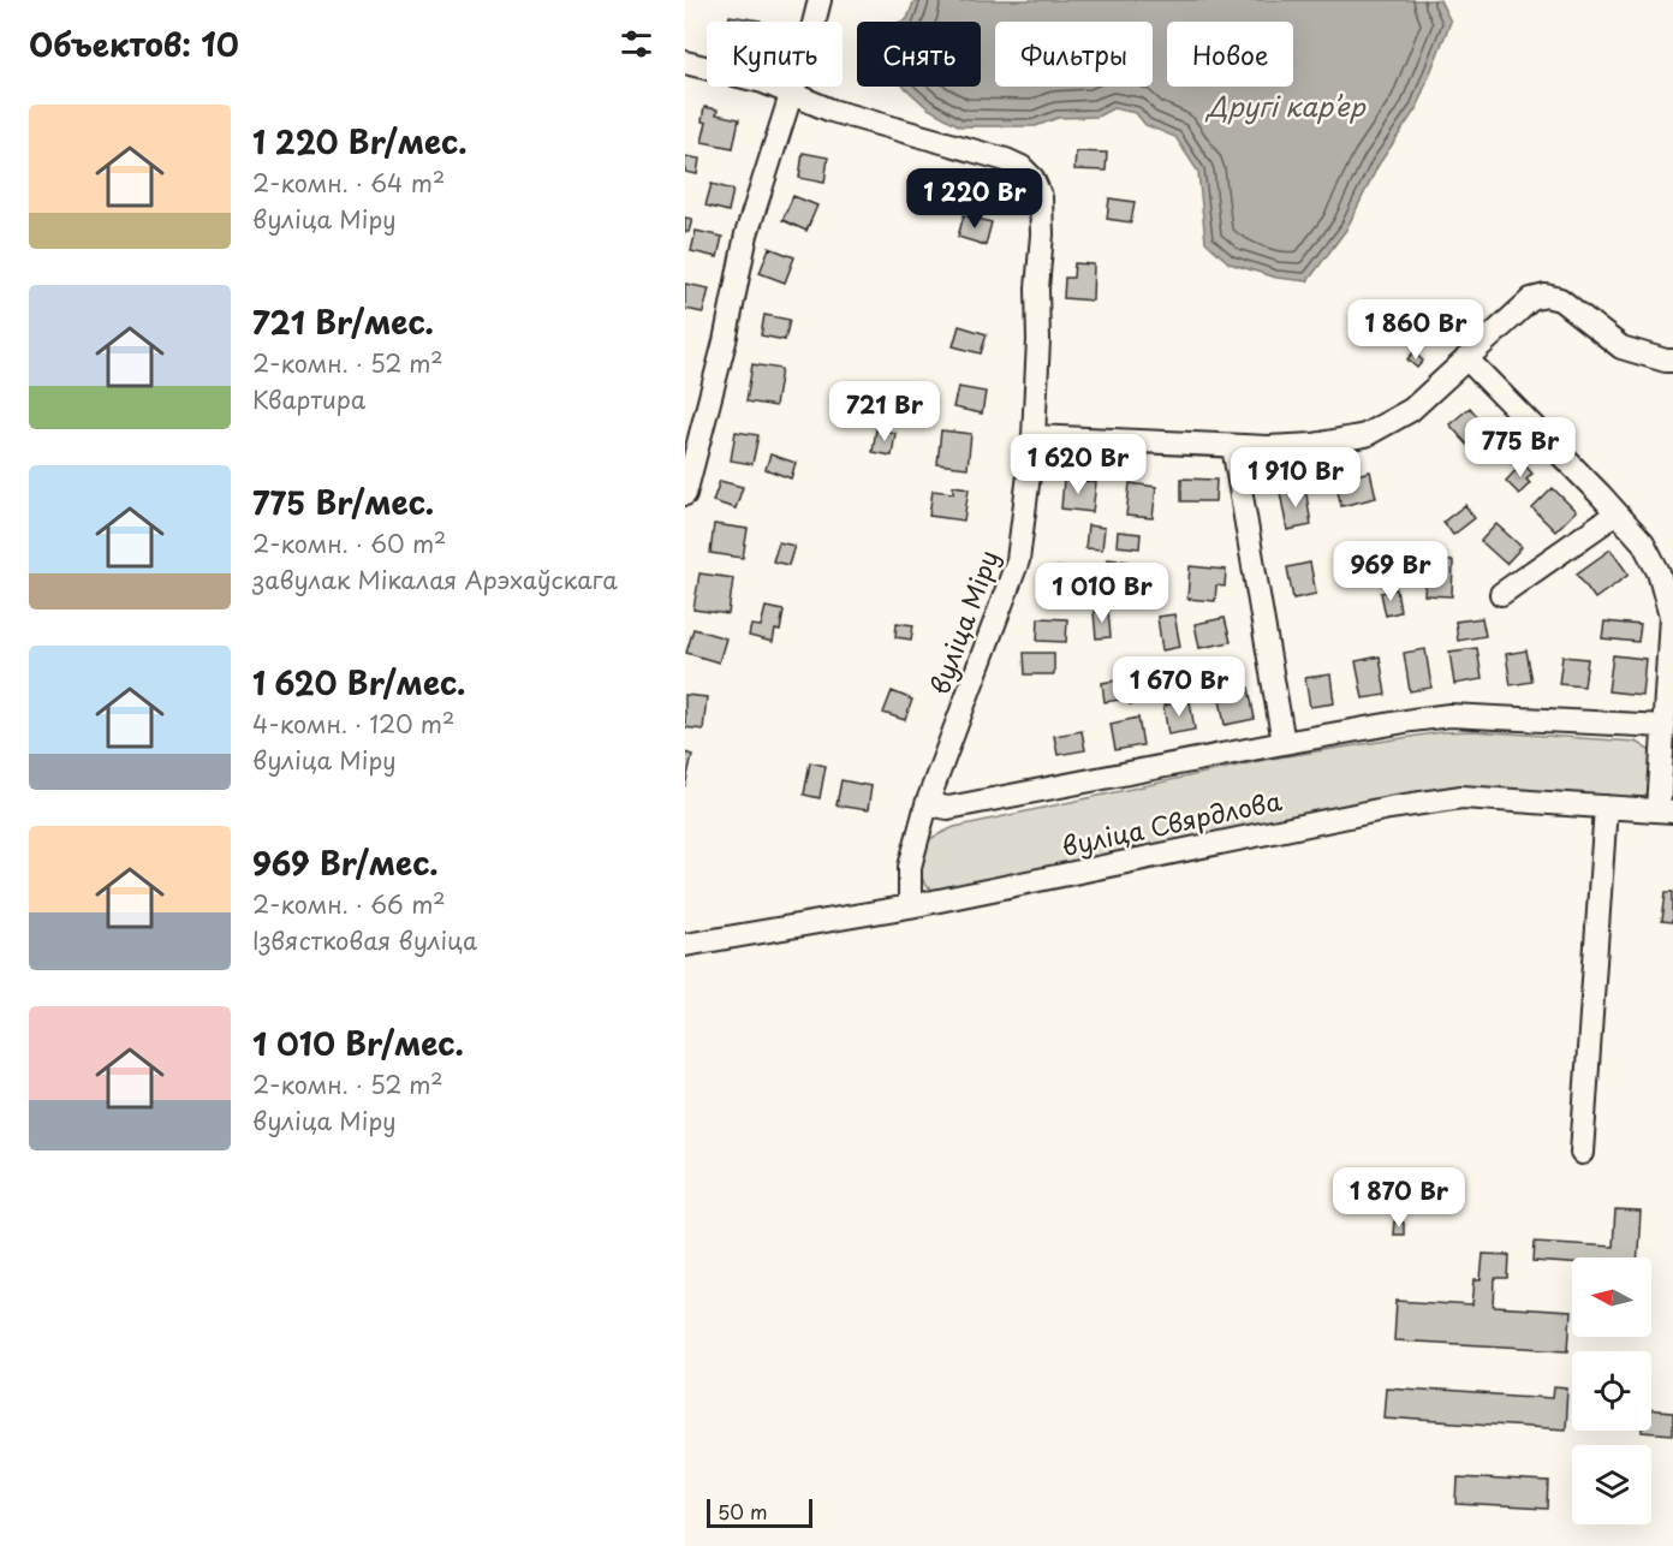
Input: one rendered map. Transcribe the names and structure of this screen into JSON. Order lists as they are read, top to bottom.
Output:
{
  "streets": {
    "street": ["вуліца Міру", "вуліца Свярдлова"]
  },
  "crossings": [
    ["вуліца Міру", "вуліца Свярдлова"]
  ],
  "water": ["Другі карʼер"],
  "scale_bar": "50 m",
  "north": "left",
  "page": {
    "heading": "Объектов: 10",
    "chip": [
      "Купить",
      "Снять",
      "Фильтры",
      "Новое"
    ],
    "list": [
      {
        "name": "1 220 Br/мес.",
        "note": "2-комн. · 64 m² · вуліца Міру"
      },
      {
        "name": "721 Br/мес.",
        "note": "2-комн. · 52 m² · Квартира"
      },
      {
        "name": "775 Br/мес.",
        "note": "2-комн. · 60 m² · завулак Мікалая Арэхаўскага"
      },
      {
        "name": "1 620 Br/мес.",
        "note": "4-комн. · 120 m² · вуліца Міру"
      },
      {
        "name": "969 Br/мес.",
        "note": "2-комн. · 66 m² · Ізвястковая вуліца"
      },
      {
        "name": "1 010 Br/мес.",
        "note": "2-комн. · 52 m² · вуліца Міру"
      }
    ],
    "price": [
      "1 220 Br",
      "1 860 Br",
      "721 Br",
      "775 Br",
      "1 620 Br",
      "1 910 Br",
      "969 Br",
      "1 010 Br",
      "1 670 Br",
      "1 870 Br"
    ],
    "scale": "50 m"
  }
}
